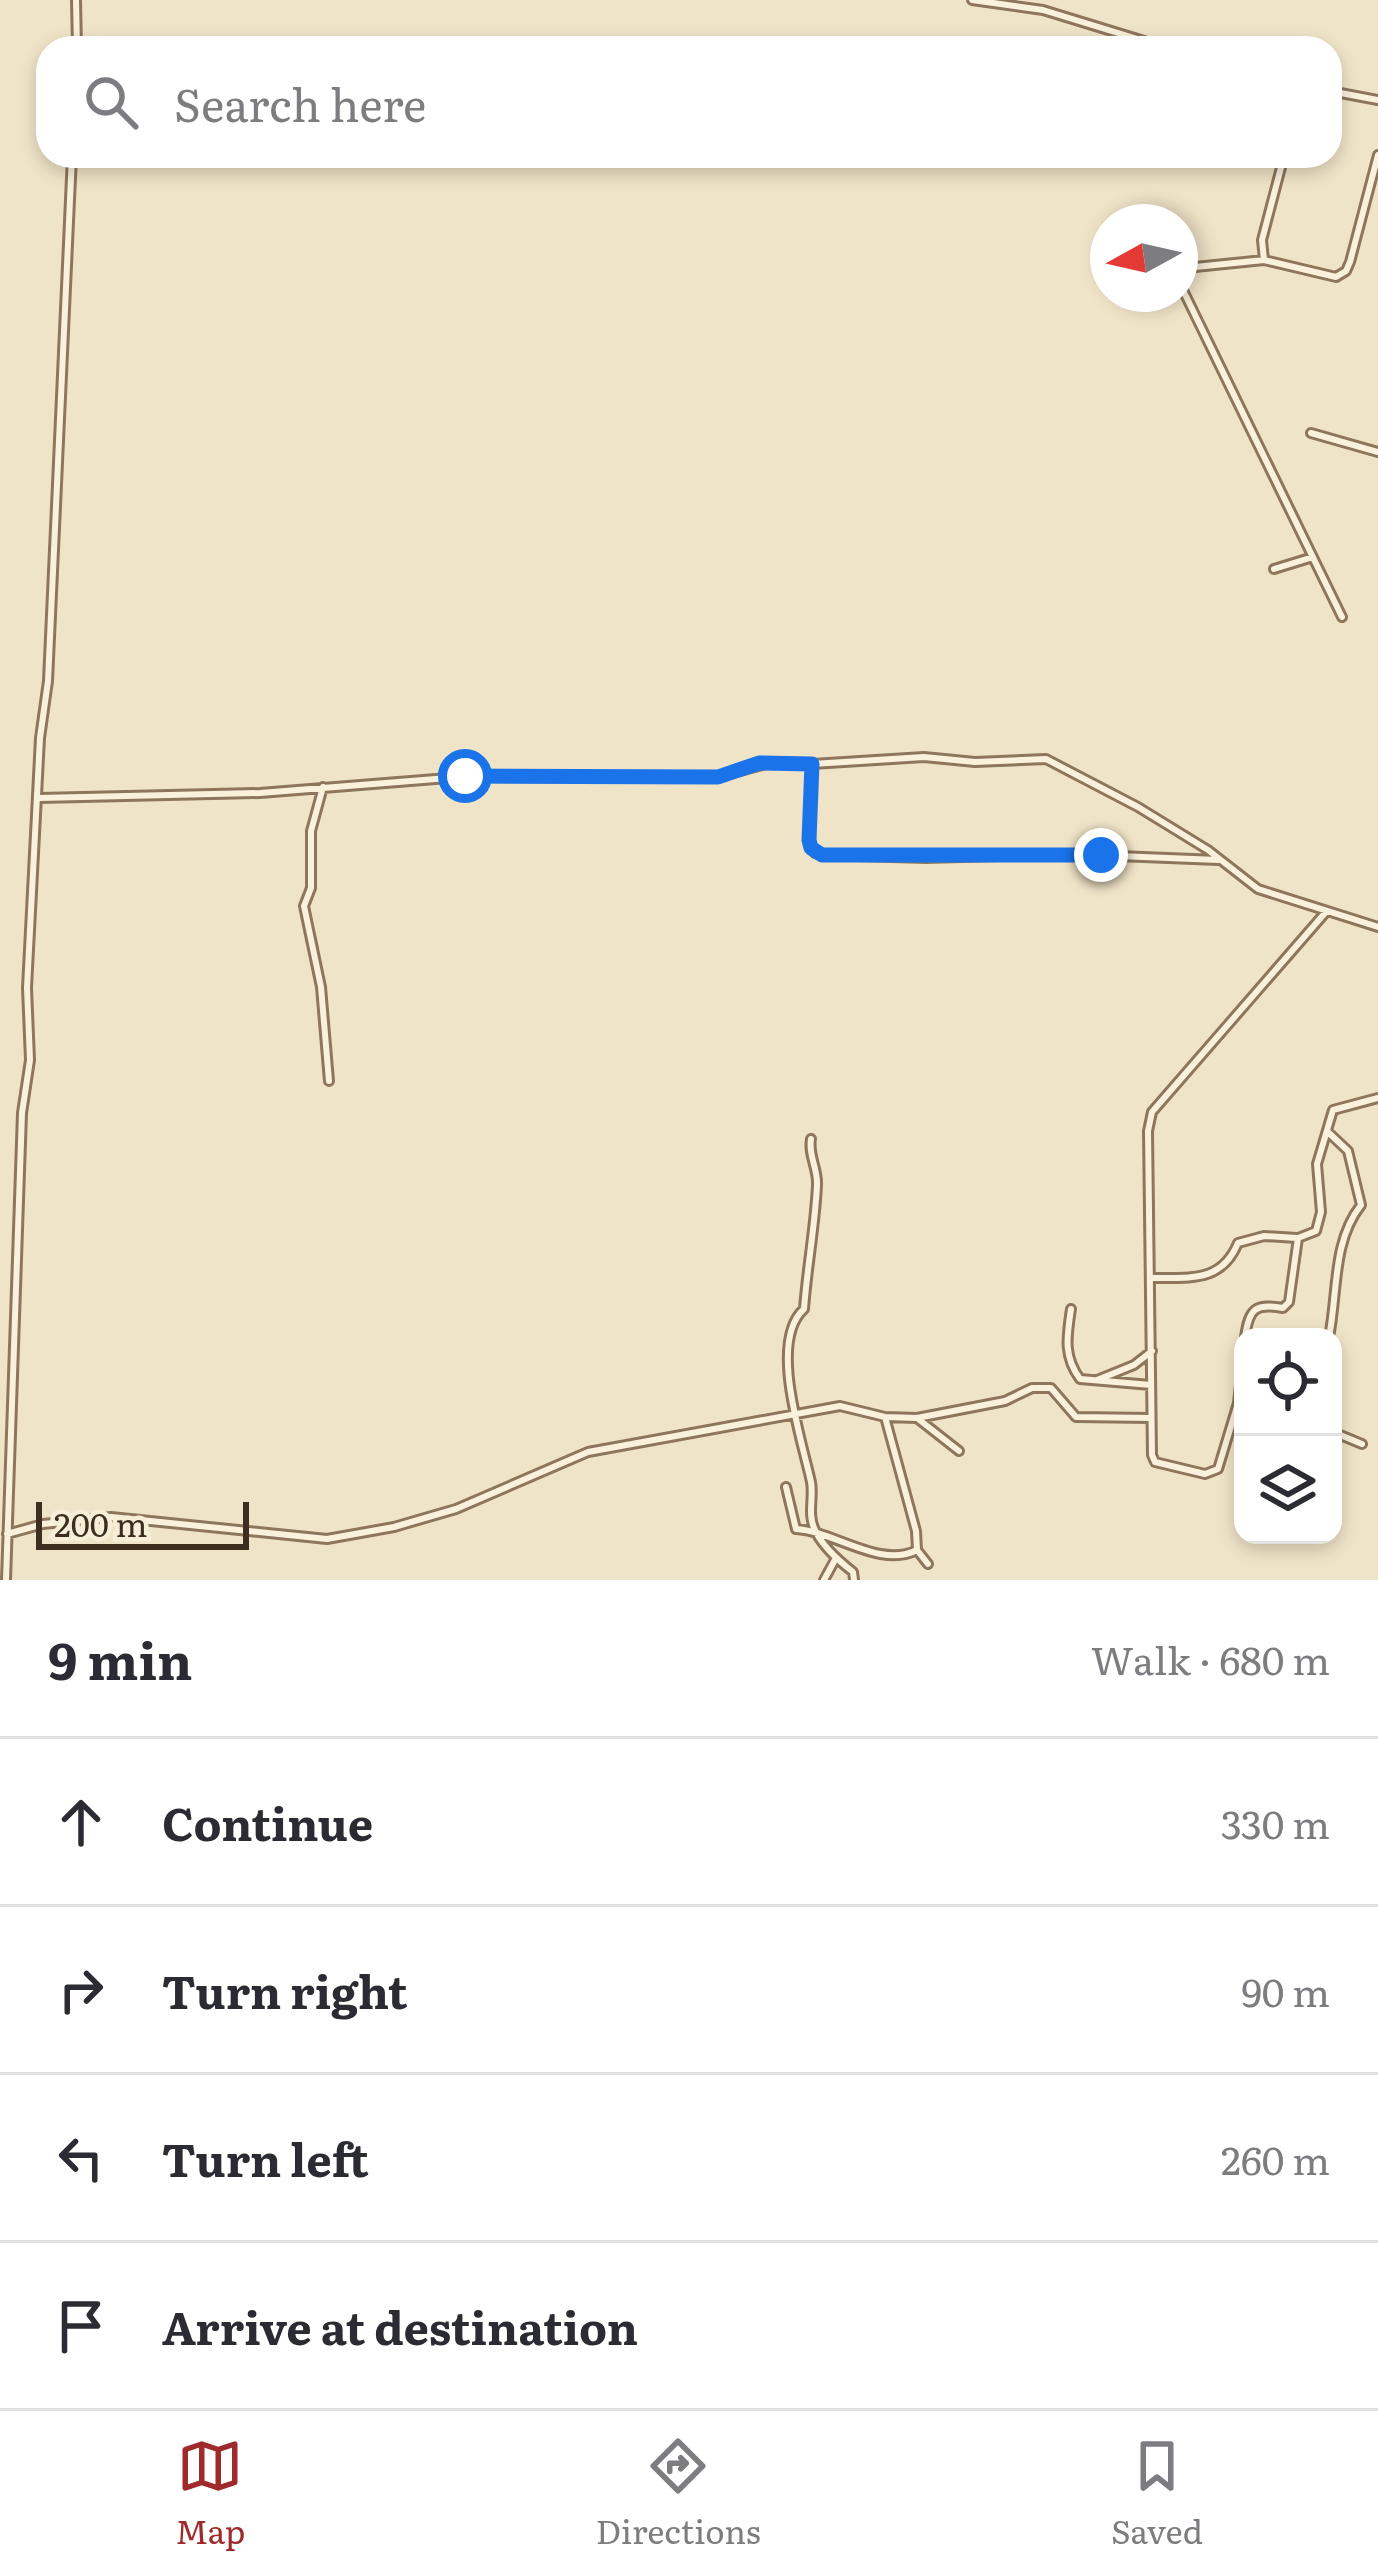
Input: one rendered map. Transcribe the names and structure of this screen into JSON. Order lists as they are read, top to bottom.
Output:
{
  "scale_bar": "200 m",
  "north": "left",
  "page": {
    "search": "Search here",
    "scale": "200 m",
    "heading": ["9 min", "Walk · 680 m"],
    "list": [
      ["Continue", "330 m"],
      ["Turn right", "90 m"],
      ["Turn left", "260 m"],
      "Arrive at destination"
    ],
    "nav": ["Map", "Directions", "Saved"]
  }
}
